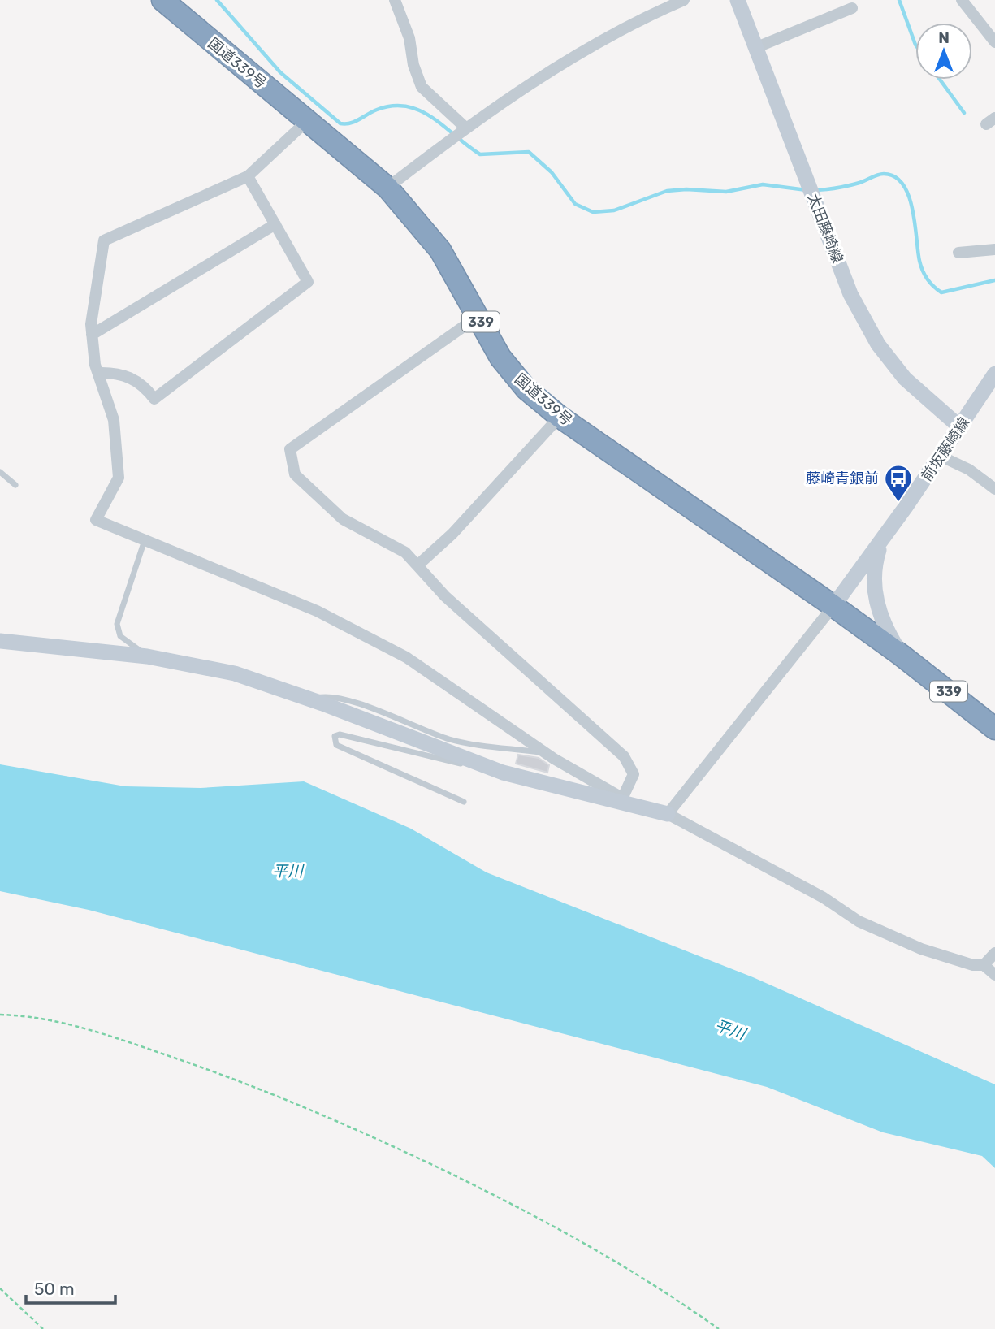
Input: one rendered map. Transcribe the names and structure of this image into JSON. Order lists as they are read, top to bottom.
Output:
{
  "streets": {
    "highway": ["国道339号", "339"],
    "main road": ["太田藤崎線", "前坂藤崎線"]
  },
  "crossings": [
    ["国道339号", "前坂藤崎線"],
    ["太田藤崎線", "前坂藤崎線"]
  ],
  "water": ["平川"],
  "places": {
    "bus stop": ["藤崎青銀前"]
  },
  "scale_bar": "50 m",
  "north": "top"
}
